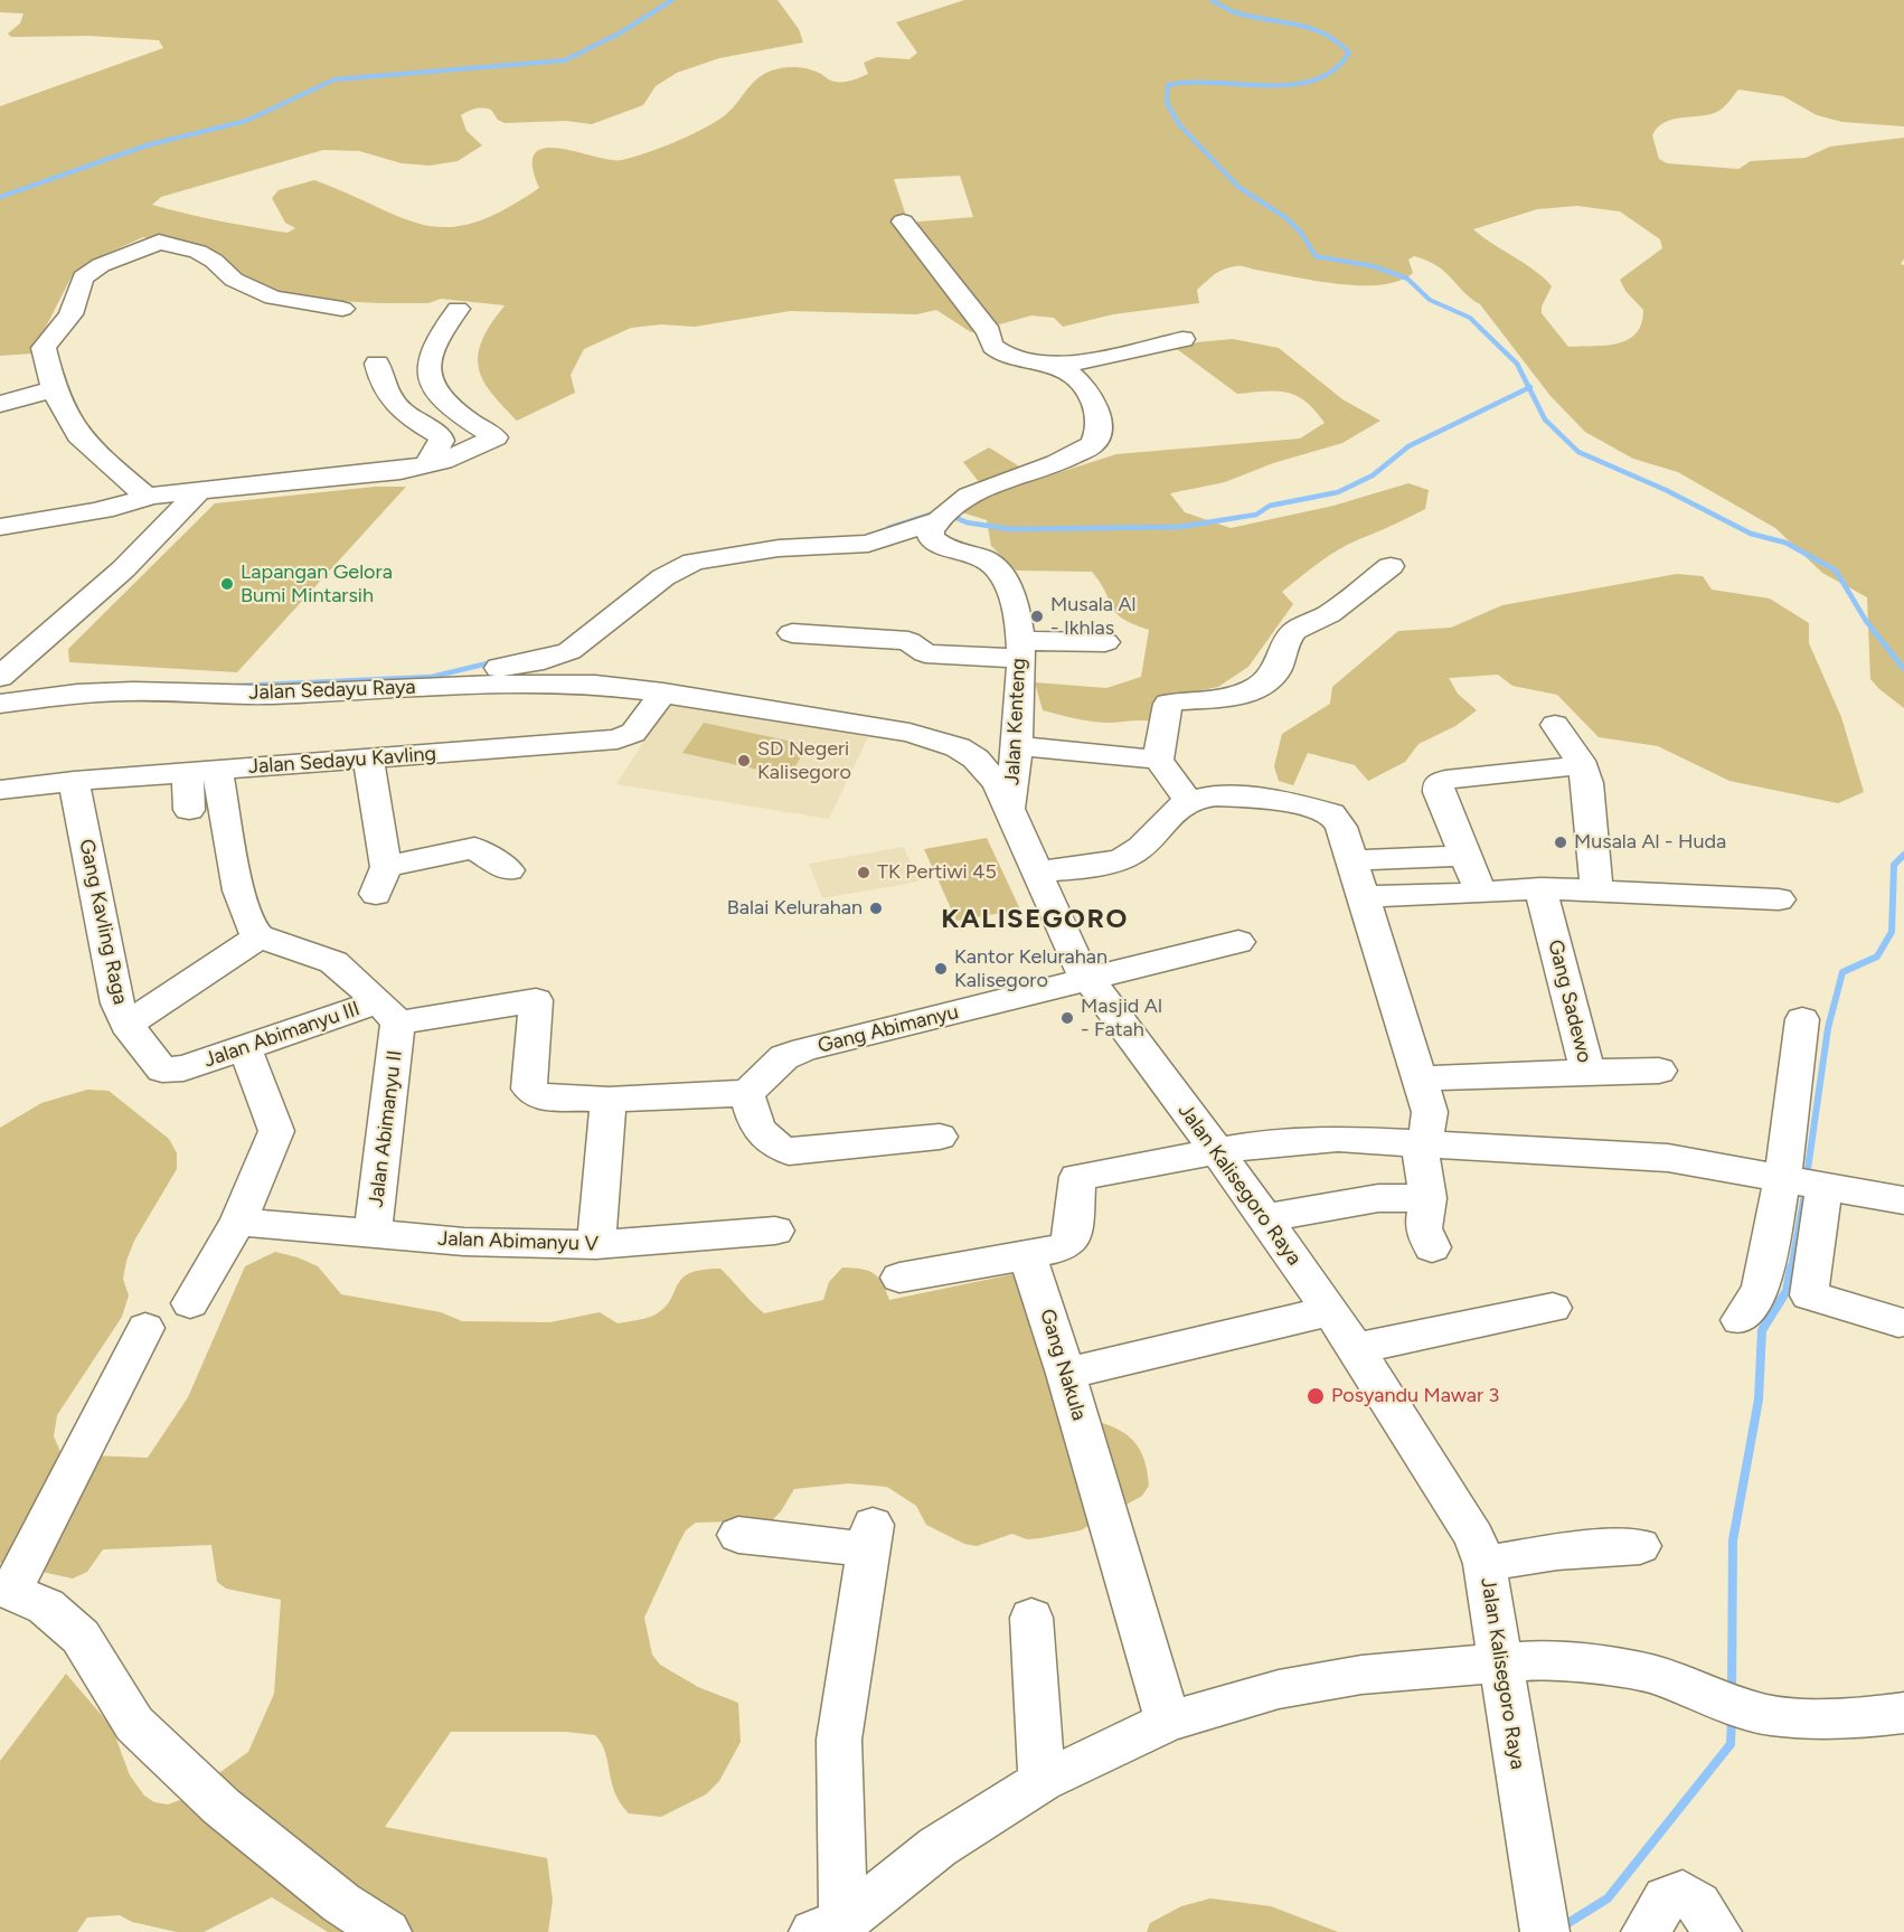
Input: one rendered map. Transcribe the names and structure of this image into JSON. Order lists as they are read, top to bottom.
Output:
{
  "streets": {
    "street": [
      "Jalan Sedayu Raya",
      "Jalan Kenteng",
      "Jalan Sedayu Kavling",
      "Gang Kavling Raga",
      "Gang Sadewo",
      "Gang Abimanyu",
      "Jalan Abimanyu III",
      "Jalan Abimanyu II",
      "Jalan Kalisegoro Raya",
      "Jalan Abimanyu V",
      "Gang Nakula"
    ]
  },
  "crossings": [
    ["Jalan Sedayu Raya", "Jalan Sedayu Kavling"],
    ["Jalan Sedayu Raya", "Jalan Kalisegoro Raya"],
    ["Jalan Kenteng", "Jalan Kalisegoro Raya"],
    ["Jalan Sedayu Kavling", "Gang Kavling Raga"],
    ["Jalan Sedayu Kavling", "Jalan Kalisegoro Raya"],
    ["Gang Kavling Raga", "Jalan Abimanyu III"],
    ["Gang Abimanyu", "Jalan Kalisegoro Raya"],
    ["Jalan Abimanyu III", "Jalan Abimanyu II"],
    ["Jalan Abimanyu II", "Jalan Abimanyu V"]
  ],
  "districts": ["KALISEGORO"],
  "places": [
    "Lapangan Gelora Bumi Mintarsih",
    "Musala Al - Ikhlas",
    "SD Negeri Kalisegoro",
    "Musala Al - Huda",
    "TK Pertiwi 45",
    "Balai Kelurahan",
    "Kantor Kelurahan Kalisegoro",
    "Masjid Al - Fatah",
    "Posyandu Mawar 3"
  ]
}
